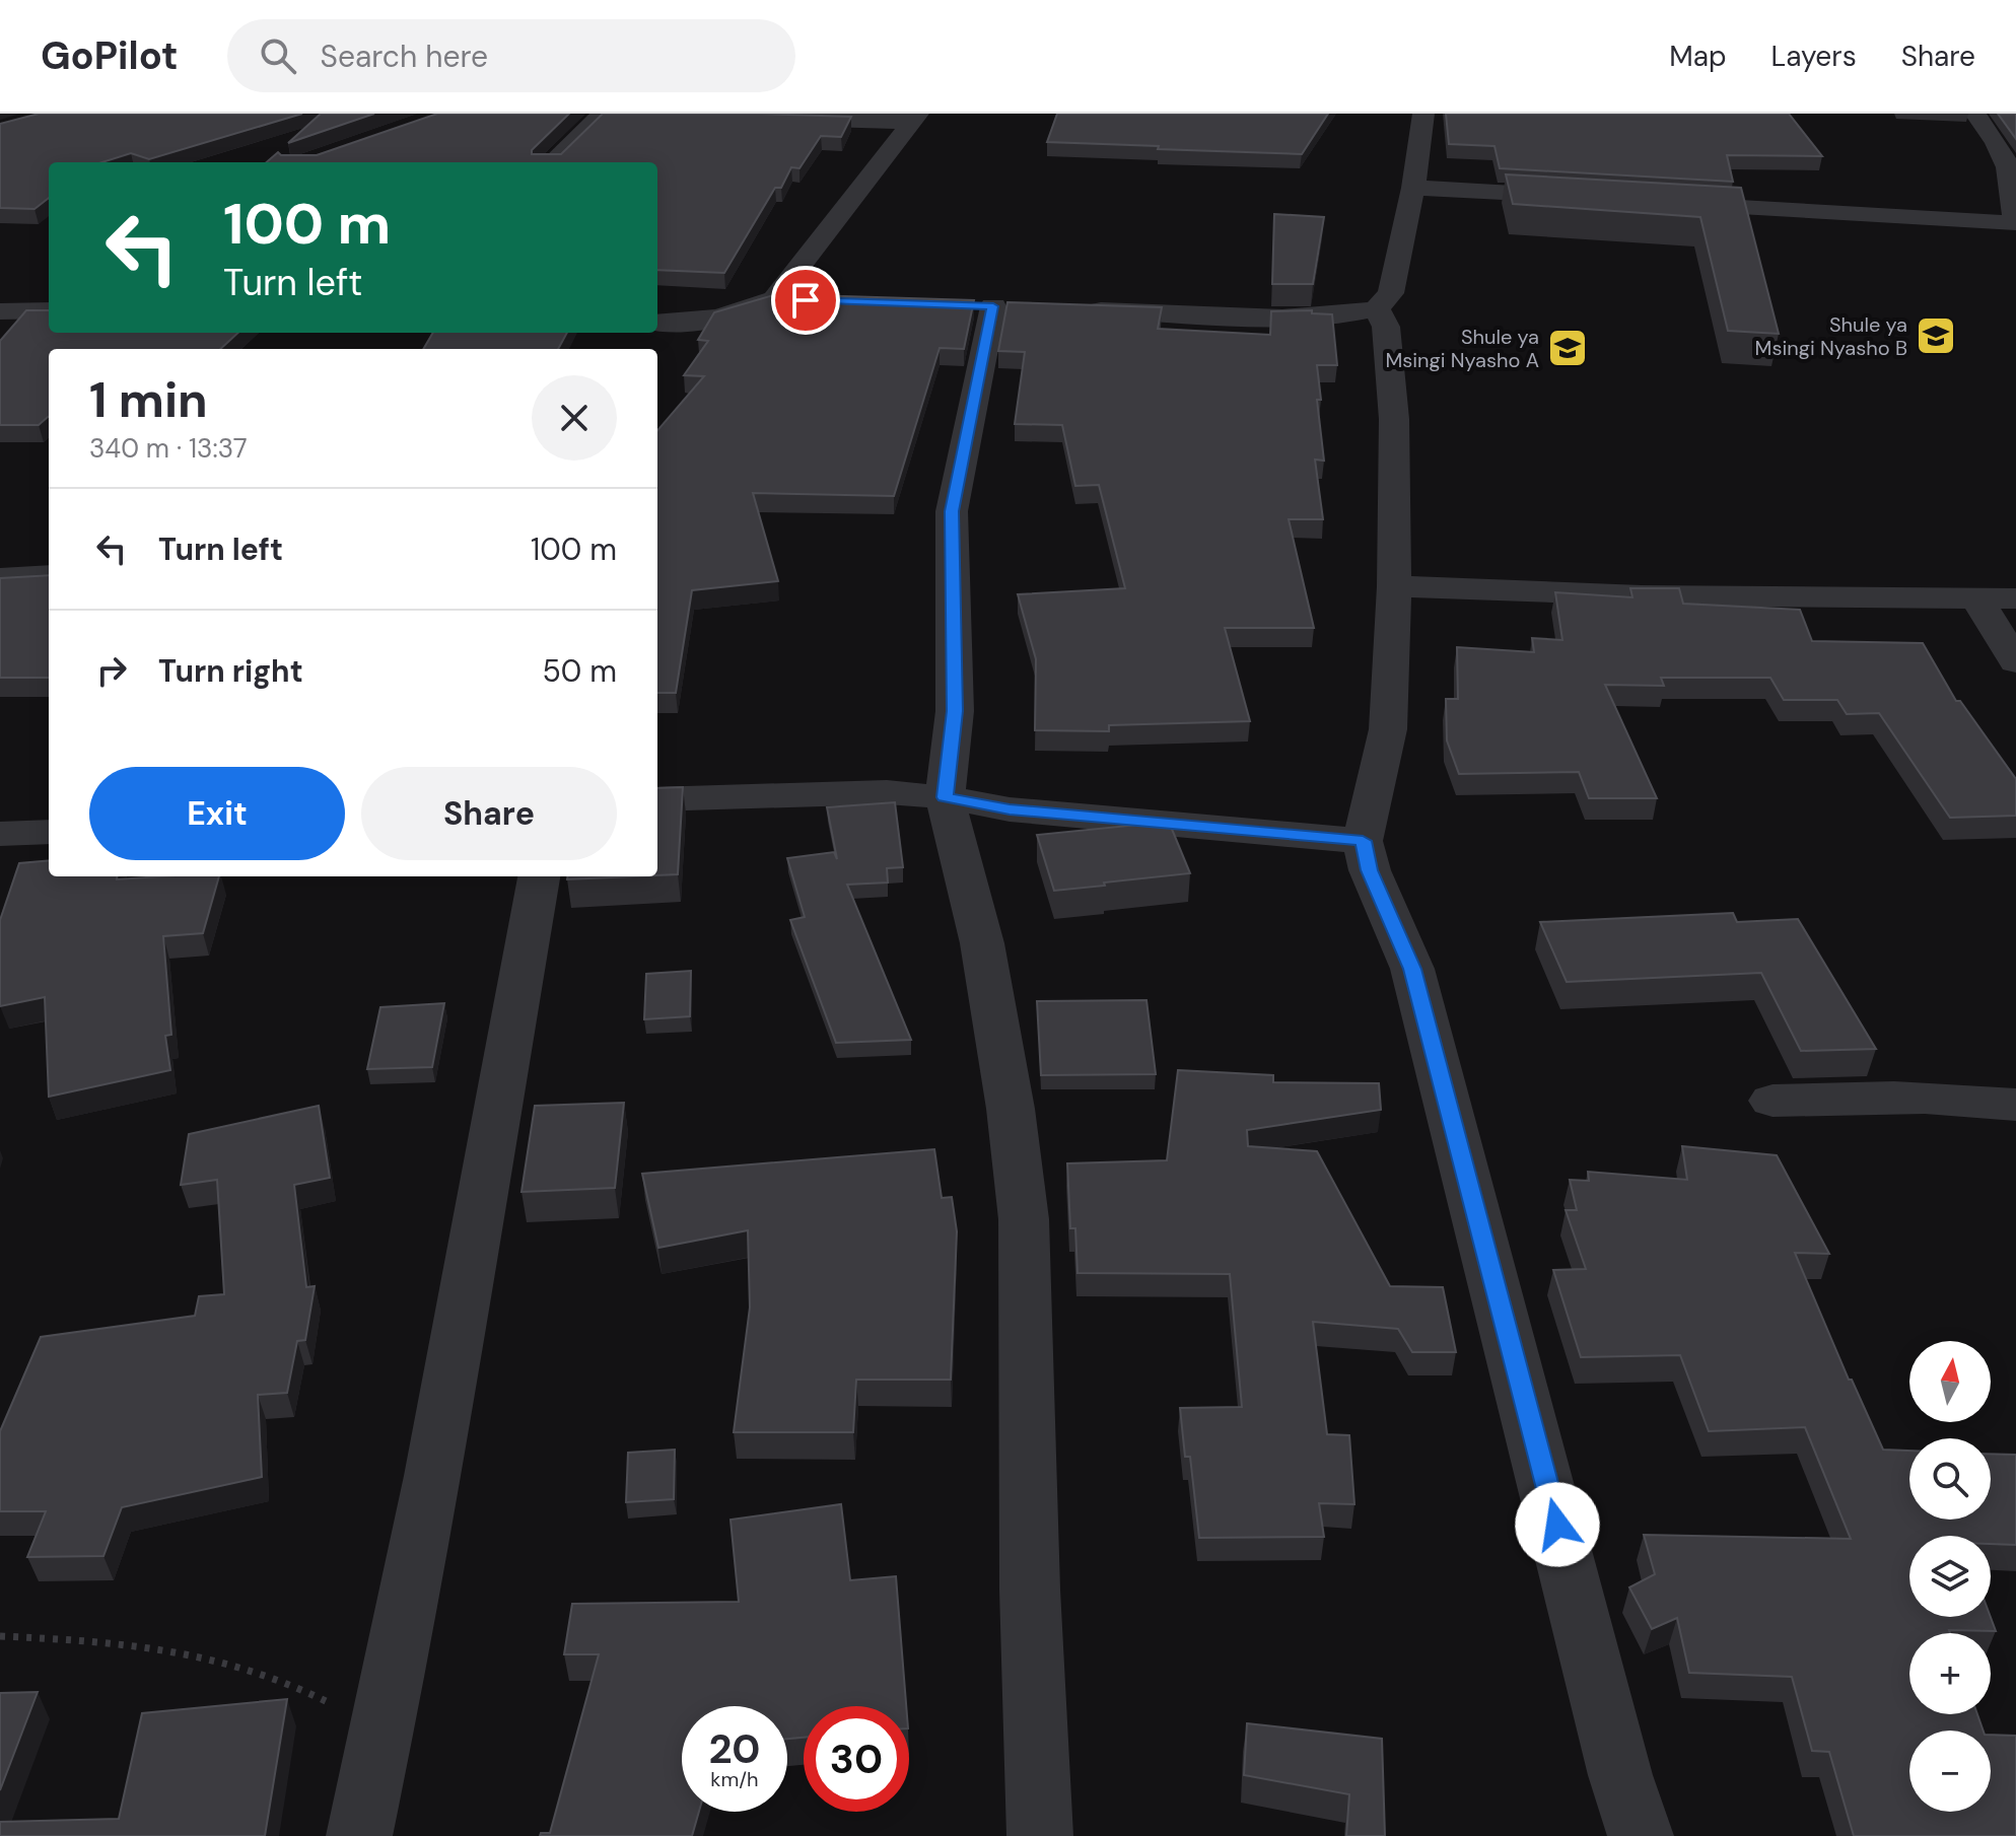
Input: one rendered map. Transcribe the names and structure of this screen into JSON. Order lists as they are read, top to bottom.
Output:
{
  "places": {
    "school or university": ["Shule ya Msingi Nyasho B", "Shule ya Msingi Nyasho A"]
  },
  "north": "top",
  "page": {
    "header": "GoPilot",
    "search": "Search here",
    "nav": ["Map", "Layers", "Share"],
    "turn": ["100 m", "Turn left"],
    "heading": ["1 min", "340 m · 13:37"],
    "list": [
      {
        "name": "Turn left",
        "value": "100 m"
      },
      {
        "name": "Turn right",
        "value": "50 m"
      }
    ],
    "buttons": ["Exit", "Share"],
    "map_buttons": ["+", "−"],
    "speed": "20 km/h",
    "limit": "30"
  }
}
